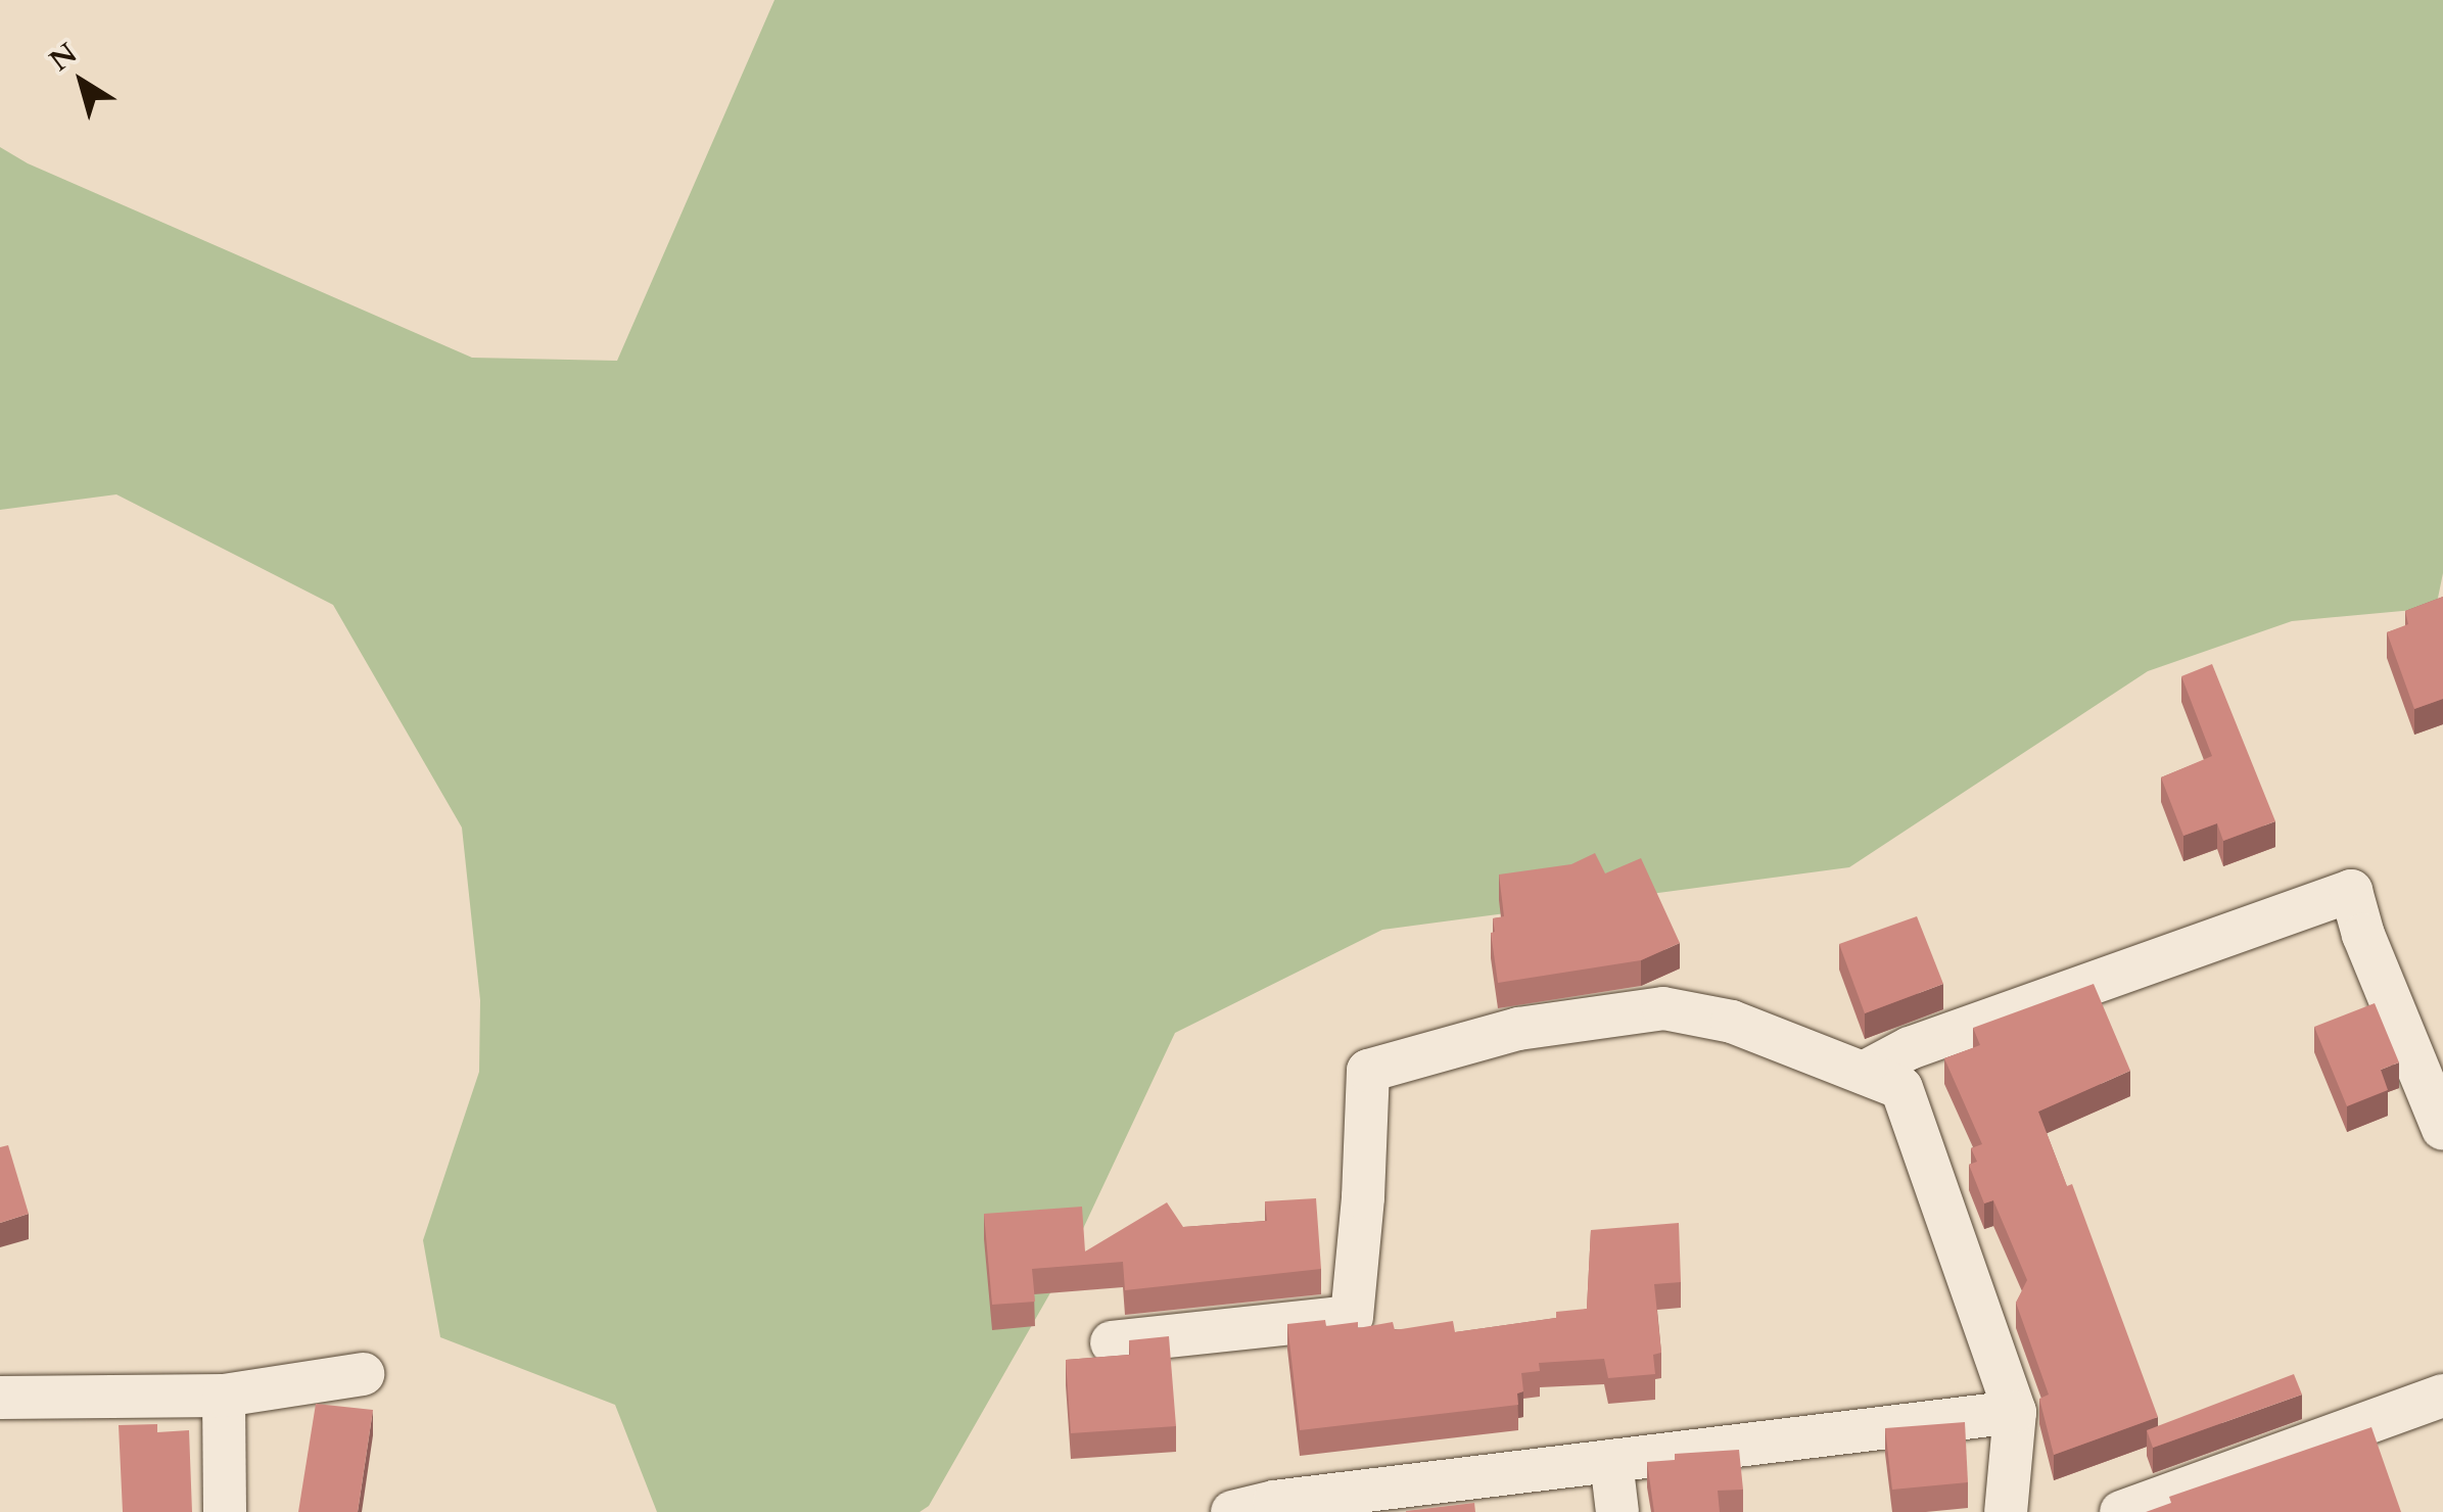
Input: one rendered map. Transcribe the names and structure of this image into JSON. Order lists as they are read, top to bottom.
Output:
{
  "north": "top left"
}
